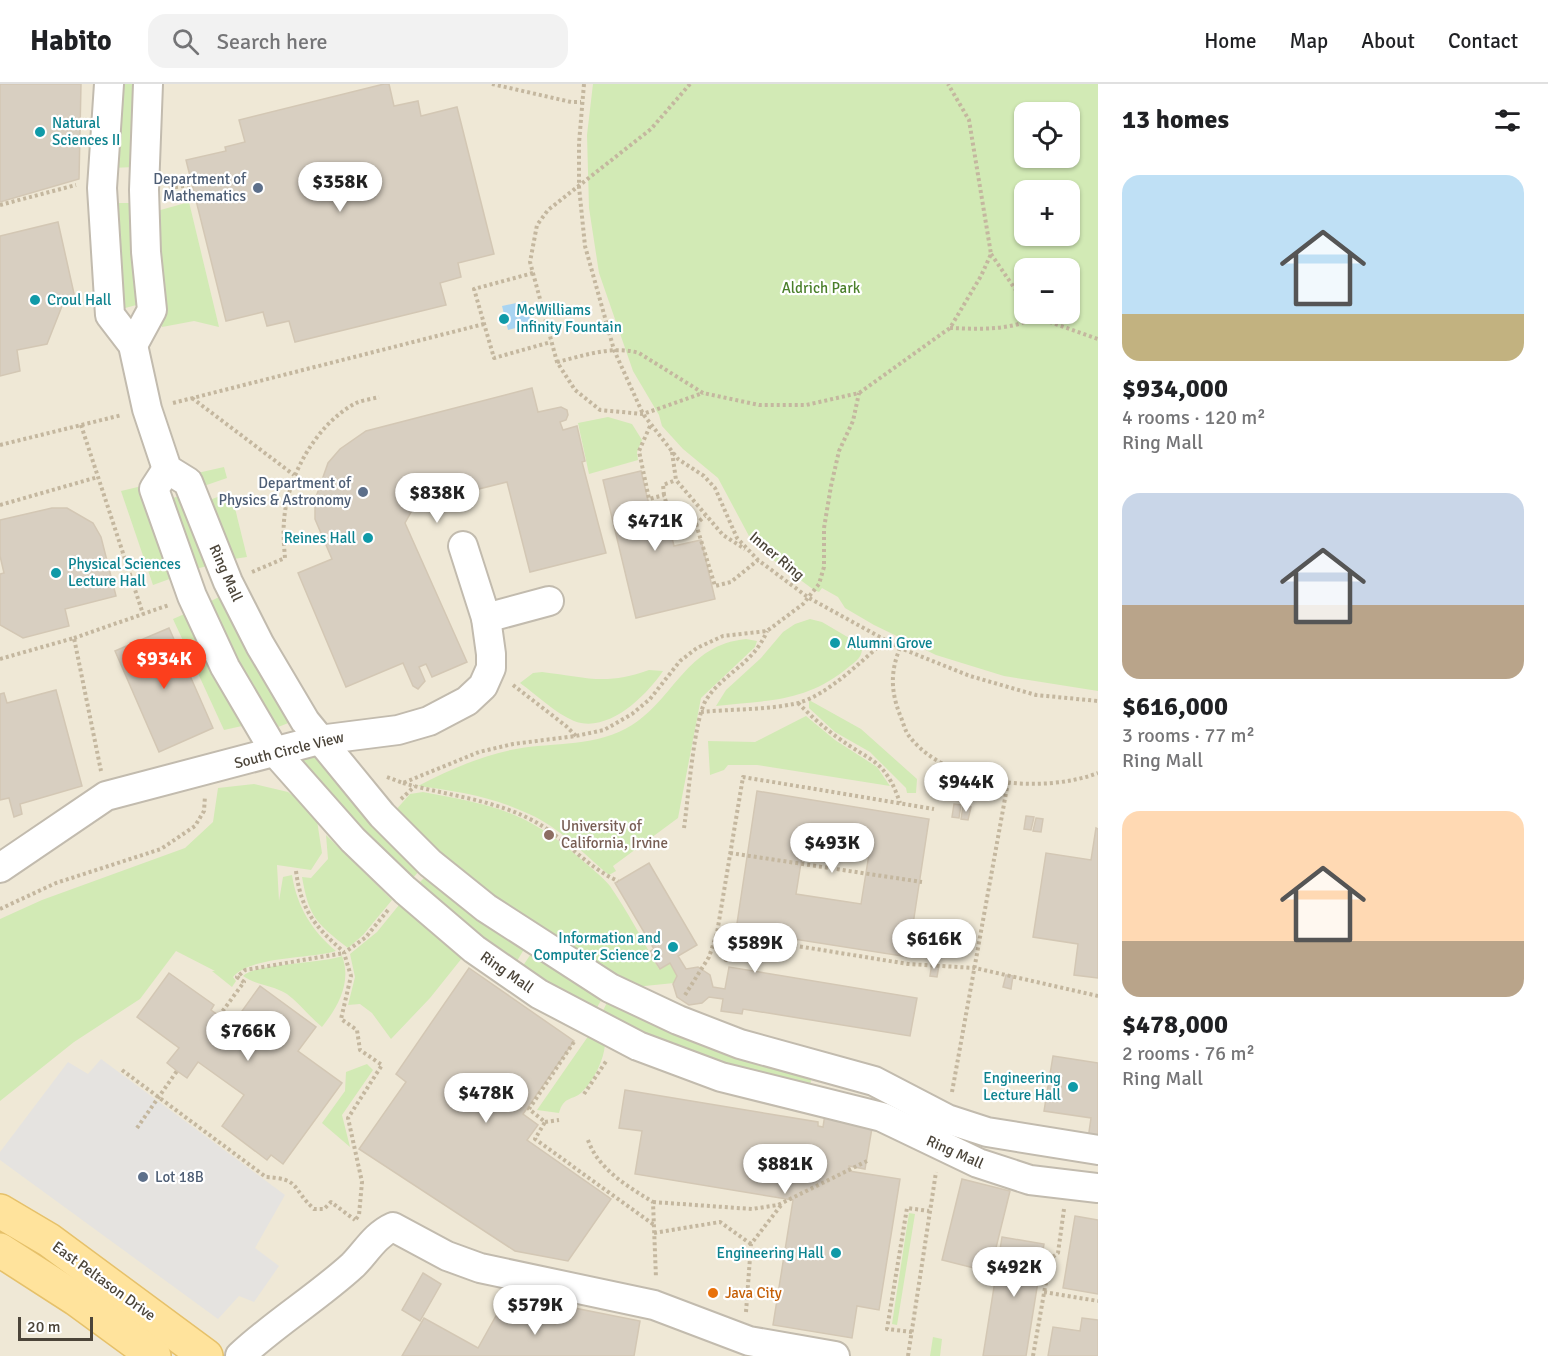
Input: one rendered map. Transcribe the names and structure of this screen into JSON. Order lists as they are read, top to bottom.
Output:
{
  "streets": {
    "main road": ["East Peltason Drive"],
    "street": ["Ring Mall", "South Circle View"],
    "path": ["Inner Ring"]
  },
  "crossings": [
    ["Ring Mall", "South Circle View"]
  ],
  "parks": ["Aldrich Park"],
  "places": [
    "Natural Sciences II",
    "Department of Mathematics",
    "Croul Hall",
    "McWilliams Infinity Fountain",
    "Department of Physics & Astronomy",
    "Reines Hall",
    "Physical Sciences Lecture Hall",
    "Alumni Grove",
    "University of California, Irvine",
    "Information and Computer Science 2",
    "Engineering Lecture Hall",
    "Lot 18B",
    "Engineering Hall",
    "Java City"
  ],
  "scale_bar": "20 m",
  "page": {
    "header": "Habito",
    "search": "Search here",
    "nav": [
      "Home",
      "Map",
      "About",
      "Contact"
    ],
    "heading": "13 homes",
    "map_buttons": ["+", "−"],
    "list": [
      {
        "name": "$934,000",
        "note": "4 rooms · 120 m² · Ring Mall"
      },
      {
        "name": "$616,000",
        "note": "3 rooms · 77 m² · Ring Mall"
      },
      {
        "name": "$478,000",
        "note": "2 rooms · 76 m² · Ring Mall"
      }
    ],
    "price": [
      "$358K",
      "$838K",
      "$471K",
      "$934K",
      "$944K",
      "$493K",
      "$616K",
      "$589K",
      "$766K",
      "$478K",
      "$881K",
      "$492K",
      "$579K"
    ],
    "scale": "20 m"
  }
}
